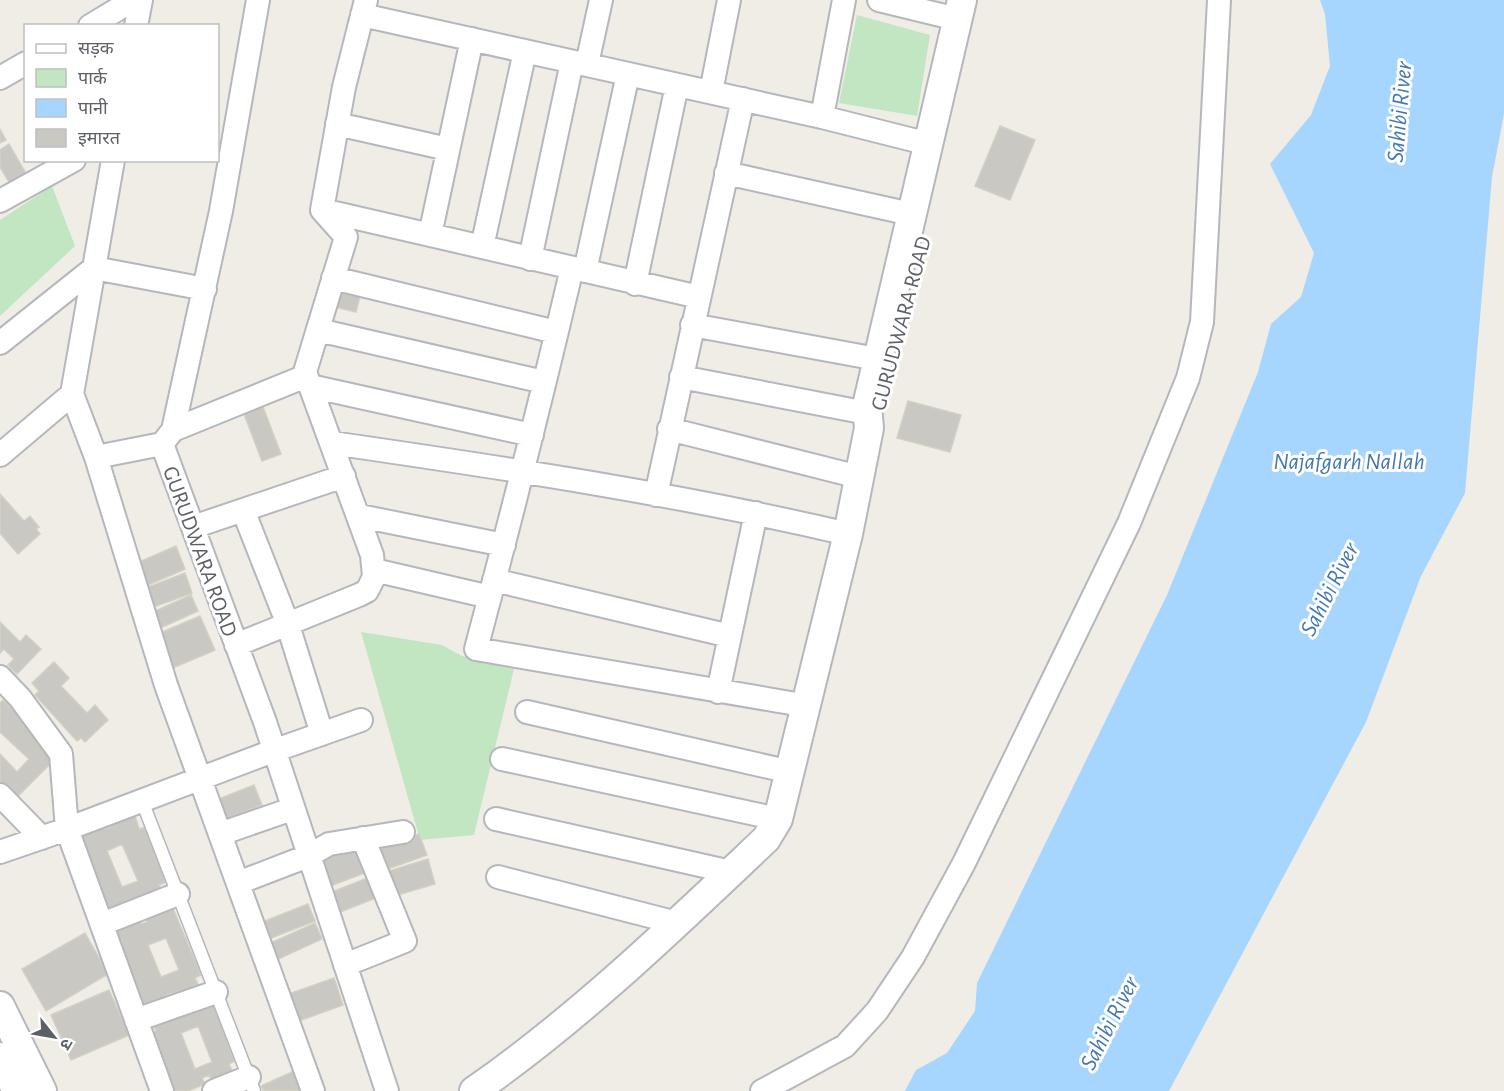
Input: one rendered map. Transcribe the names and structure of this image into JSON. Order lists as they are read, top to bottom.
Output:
{
  "streets": {
    "street": ["GURUDWARA ROAD"]
  },
  "water": ["Sahibi River", "Najafgarh Nallah"],
  "legend": [
    "सड़क",
    "पार्क",
    "पानी",
    "इमारत"
  ],
  "north": "bottom right"
}
